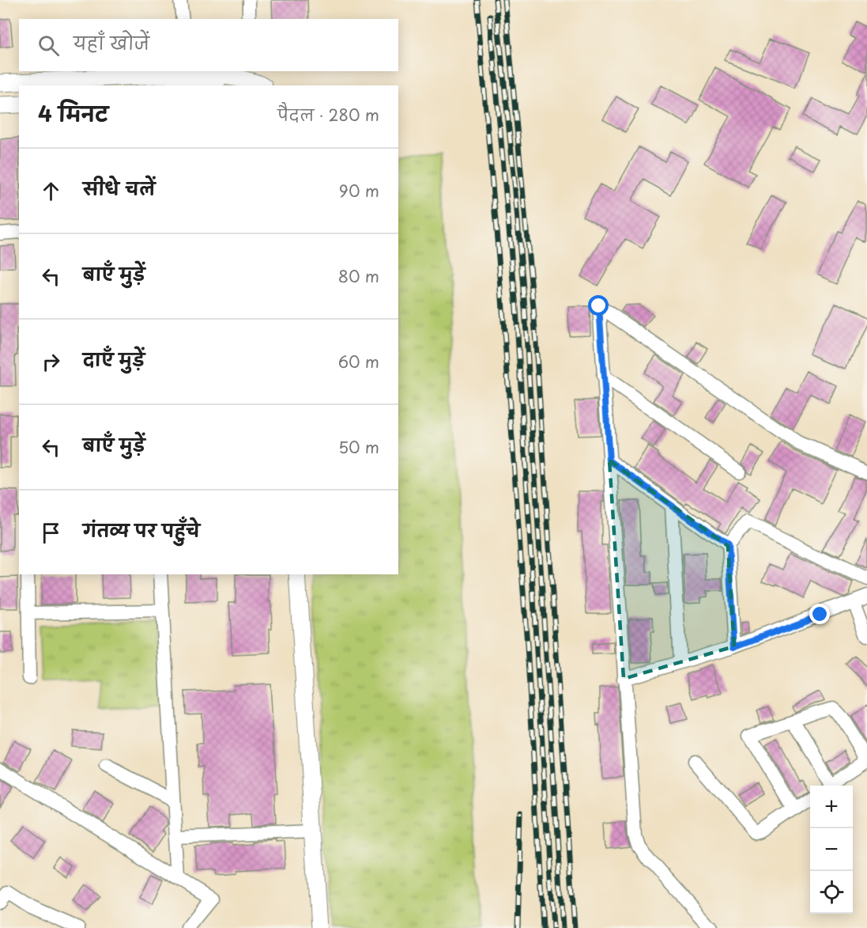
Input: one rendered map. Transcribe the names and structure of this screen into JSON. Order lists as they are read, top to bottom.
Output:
{
  "page": {
    "search": "यहाँ खोजें",
    "heading": ["4 मिनट", "पैदल · 280 m"],
    "list": [
      ["सीधे चलें", "90 m"],
      ["बाएँ मुड़ें", "80 m"],
      ["दाएँ मुड़ें", "60 m"],
      ["बाएँ मुड़ें", "50 m"],
      "गंतव्य पर पहुँचे"
    ],
    "map_buttons": ["+", "−"]
  }
}
